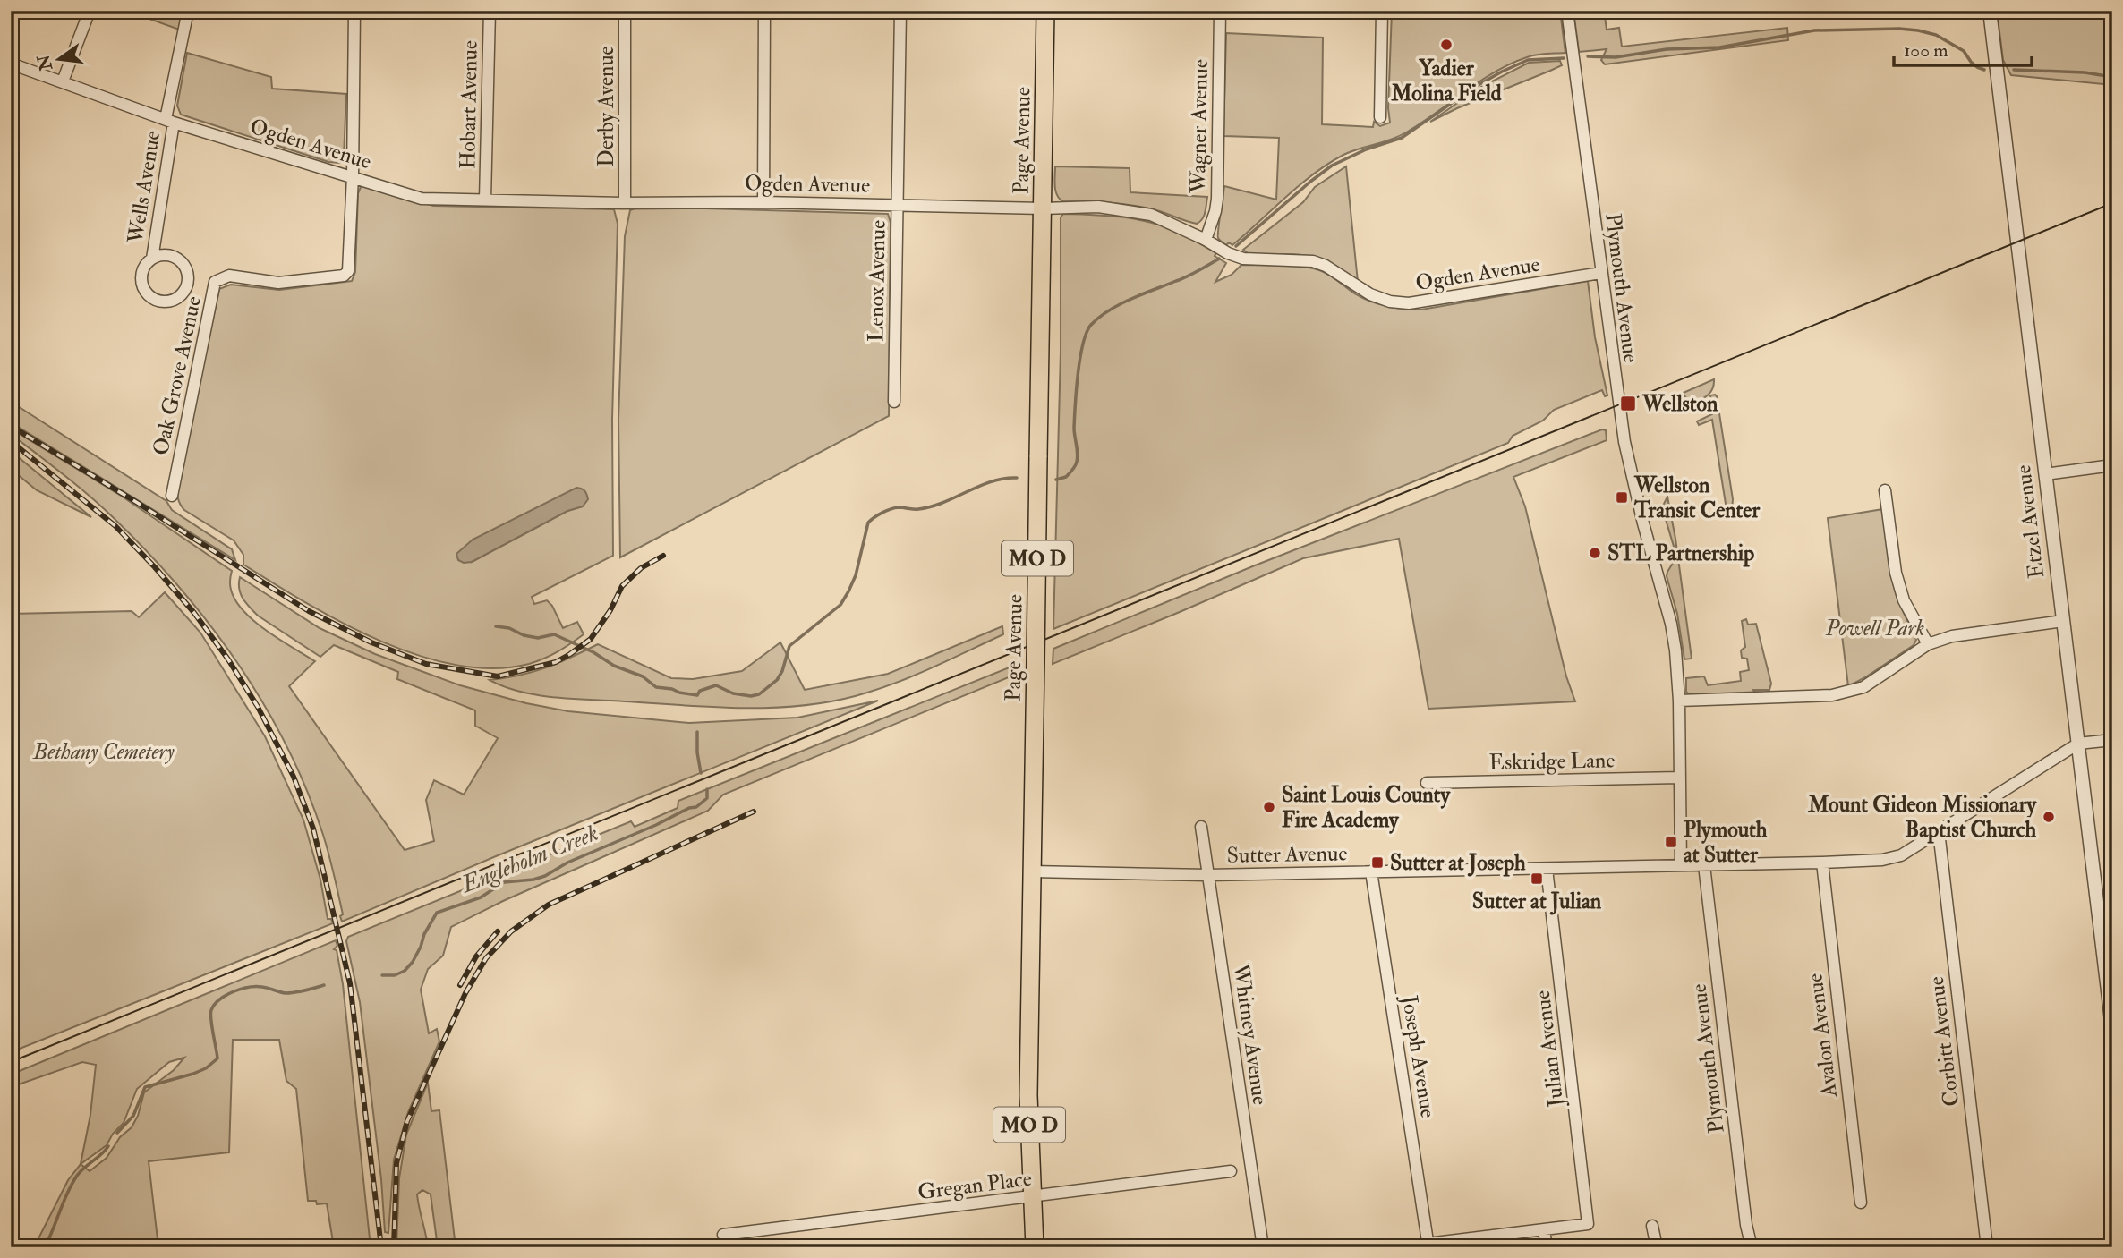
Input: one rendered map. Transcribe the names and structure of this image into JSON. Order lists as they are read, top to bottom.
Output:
{
  "streets": {
    "main road": ["Page Avenue", "MO D"],
    "street": [
      "Hobart Avenue",
      "Derby Avenue",
      "Wagner Avenue",
      "Ogden Avenue",
      "Wells Avenue",
      "Lenox Avenue",
      "Plymouth Avenue",
      "Oak Grove Avenue",
      "Etzel Avenue",
      "Eskridge Lane",
      "Sutter Avenue",
      "Whitney Avenue",
      "Avalon Avenue",
      "Corbitt Avenue",
      "Julian Avenue",
      "Joseph Avenue",
      "Gregan Place"
    ]
  },
  "crossings": [
    ["Hobart Avenue", "Ogden Avenue"],
    ["Derby Avenue", "Ogden Avenue"],
    ["Wagner Avenue", "Ogden Avenue"],
    ["Page Avenue", "Ogden Avenue"],
    ["Page Avenue", "Sutter Avenue"],
    ["Page Avenue", "Gregan Place"],
    ["Ogden Avenue", "Wells Avenue"],
    ["Ogden Avenue", "Lenox Avenue"],
    ["Ogden Avenue", "Plymouth Avenue"],
    ["Ogden Avenue", "Oak Grove Avenue"],
    ["Plymouth Avenue", "Eskridge Lane"],
    ["Plymouth Avenue", "Sutter Avenue"],
    ["Etzel Avenue", "Sutter Avenue"],
    ["Sutter Avenue", "Whitney Avenue"],
    ["Sutter Avenue", "Avalon Avenue"],
    ["Sutter Avenue", "Corbitt Avenue"],
    ["Sutter Avenue", "Julian Avenue"],
    ["Sutter Avenue", "Joseph Avenue"]
  ],
  "water": ["Engleholm Creek"],
  "parks": ["Powell Park", "Bethany Cemetery"],
  "places": {
    "other": [
      "Yadier Molina Field",
      "STL Partnership",
      "Saint Louis County Fire Academy",
      "Mount Gideon Missionary Baptist Church"
    ],
    "transit": [
      "Wellston",
      "Wellston Transit Center",
      "Plymouth at Sutter",
      "Sutter at Joseph",
      "Sutter at Julian"
    ]
  },
  "scale_bar": "100 m",
  "north": "left"
}
